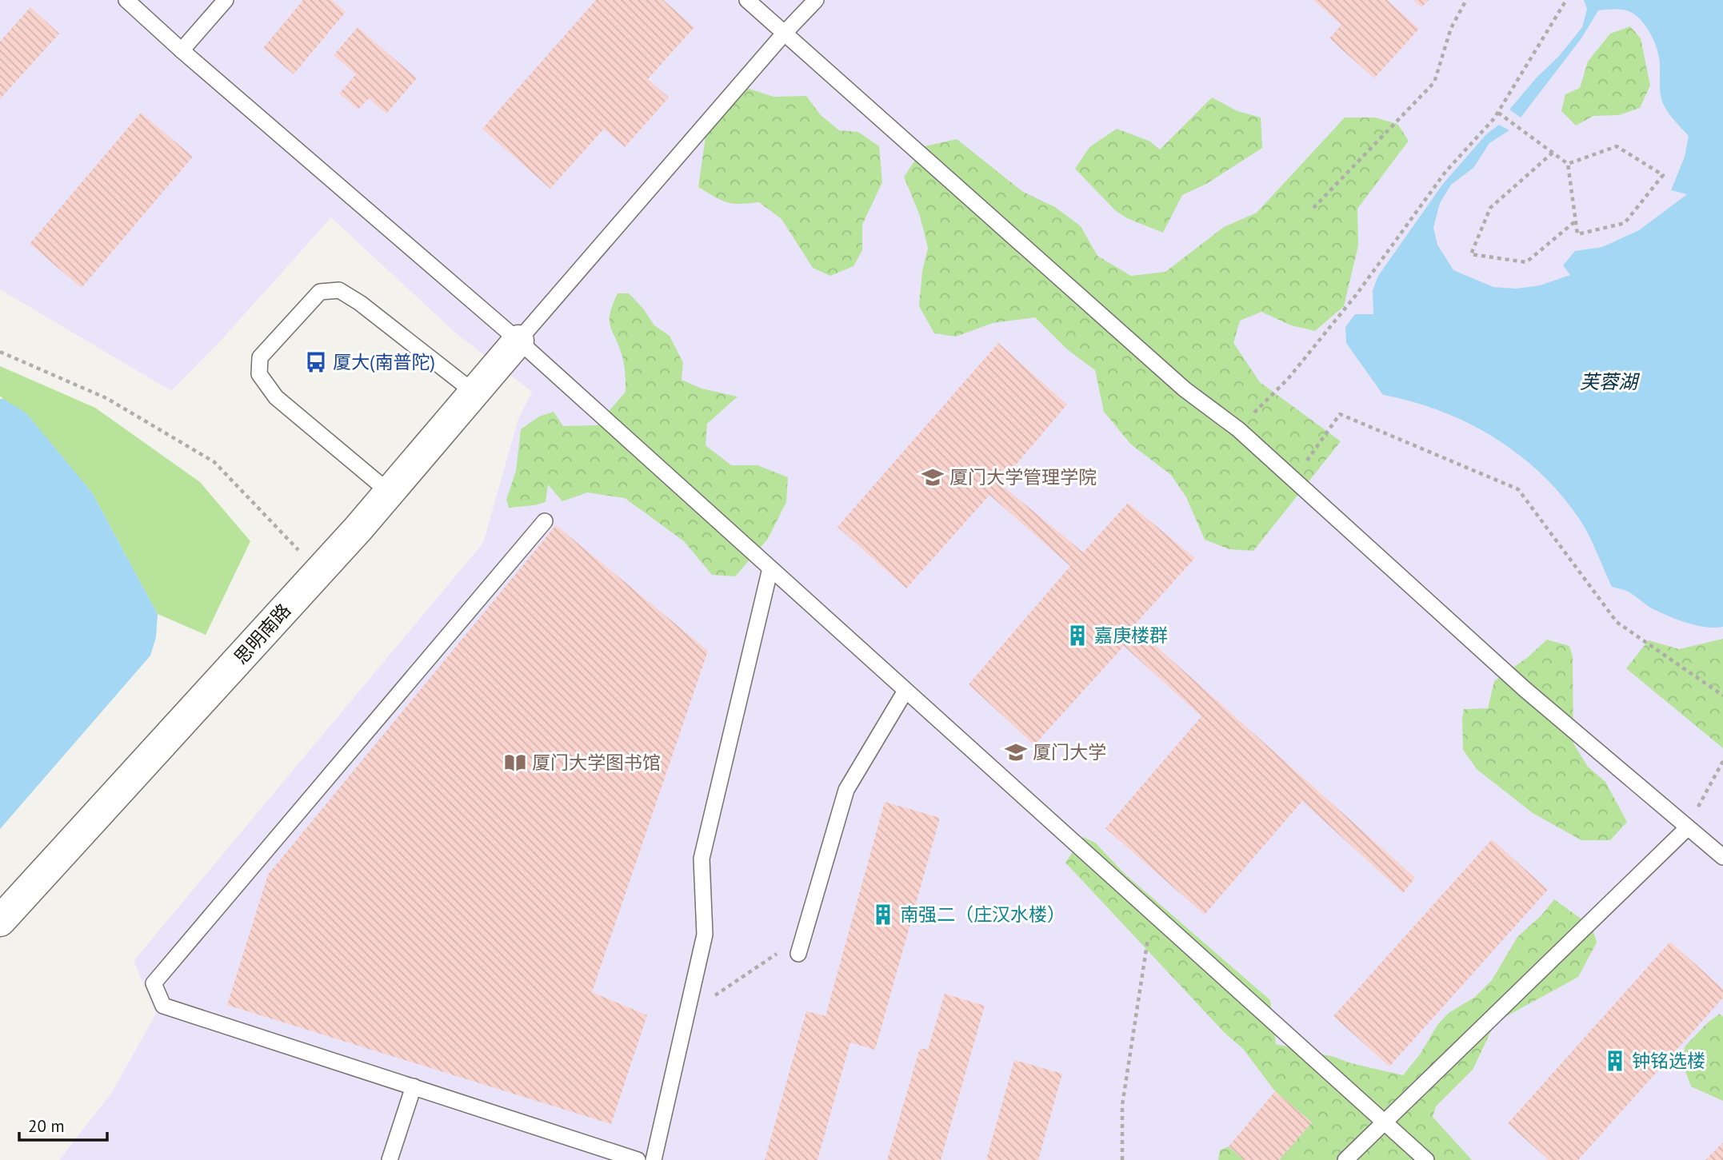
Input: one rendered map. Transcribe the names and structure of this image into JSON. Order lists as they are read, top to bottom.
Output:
{
  "streets": {
    "street": ["思明南路"]
  },
  "water": ["芙蓉湖"],
  "places": {
    "bus stop": ["厦大(南普陀)"],
    "school or university": ["厦门大学管理学院", "厦门大学"],
    "building": ["嘉庚楼群", "南强二（庄汉水楼）", "钟铭选楼"],
    "library": ["厦门大学图书馆"]
  },
  "scale_bar": "20 m"
}
